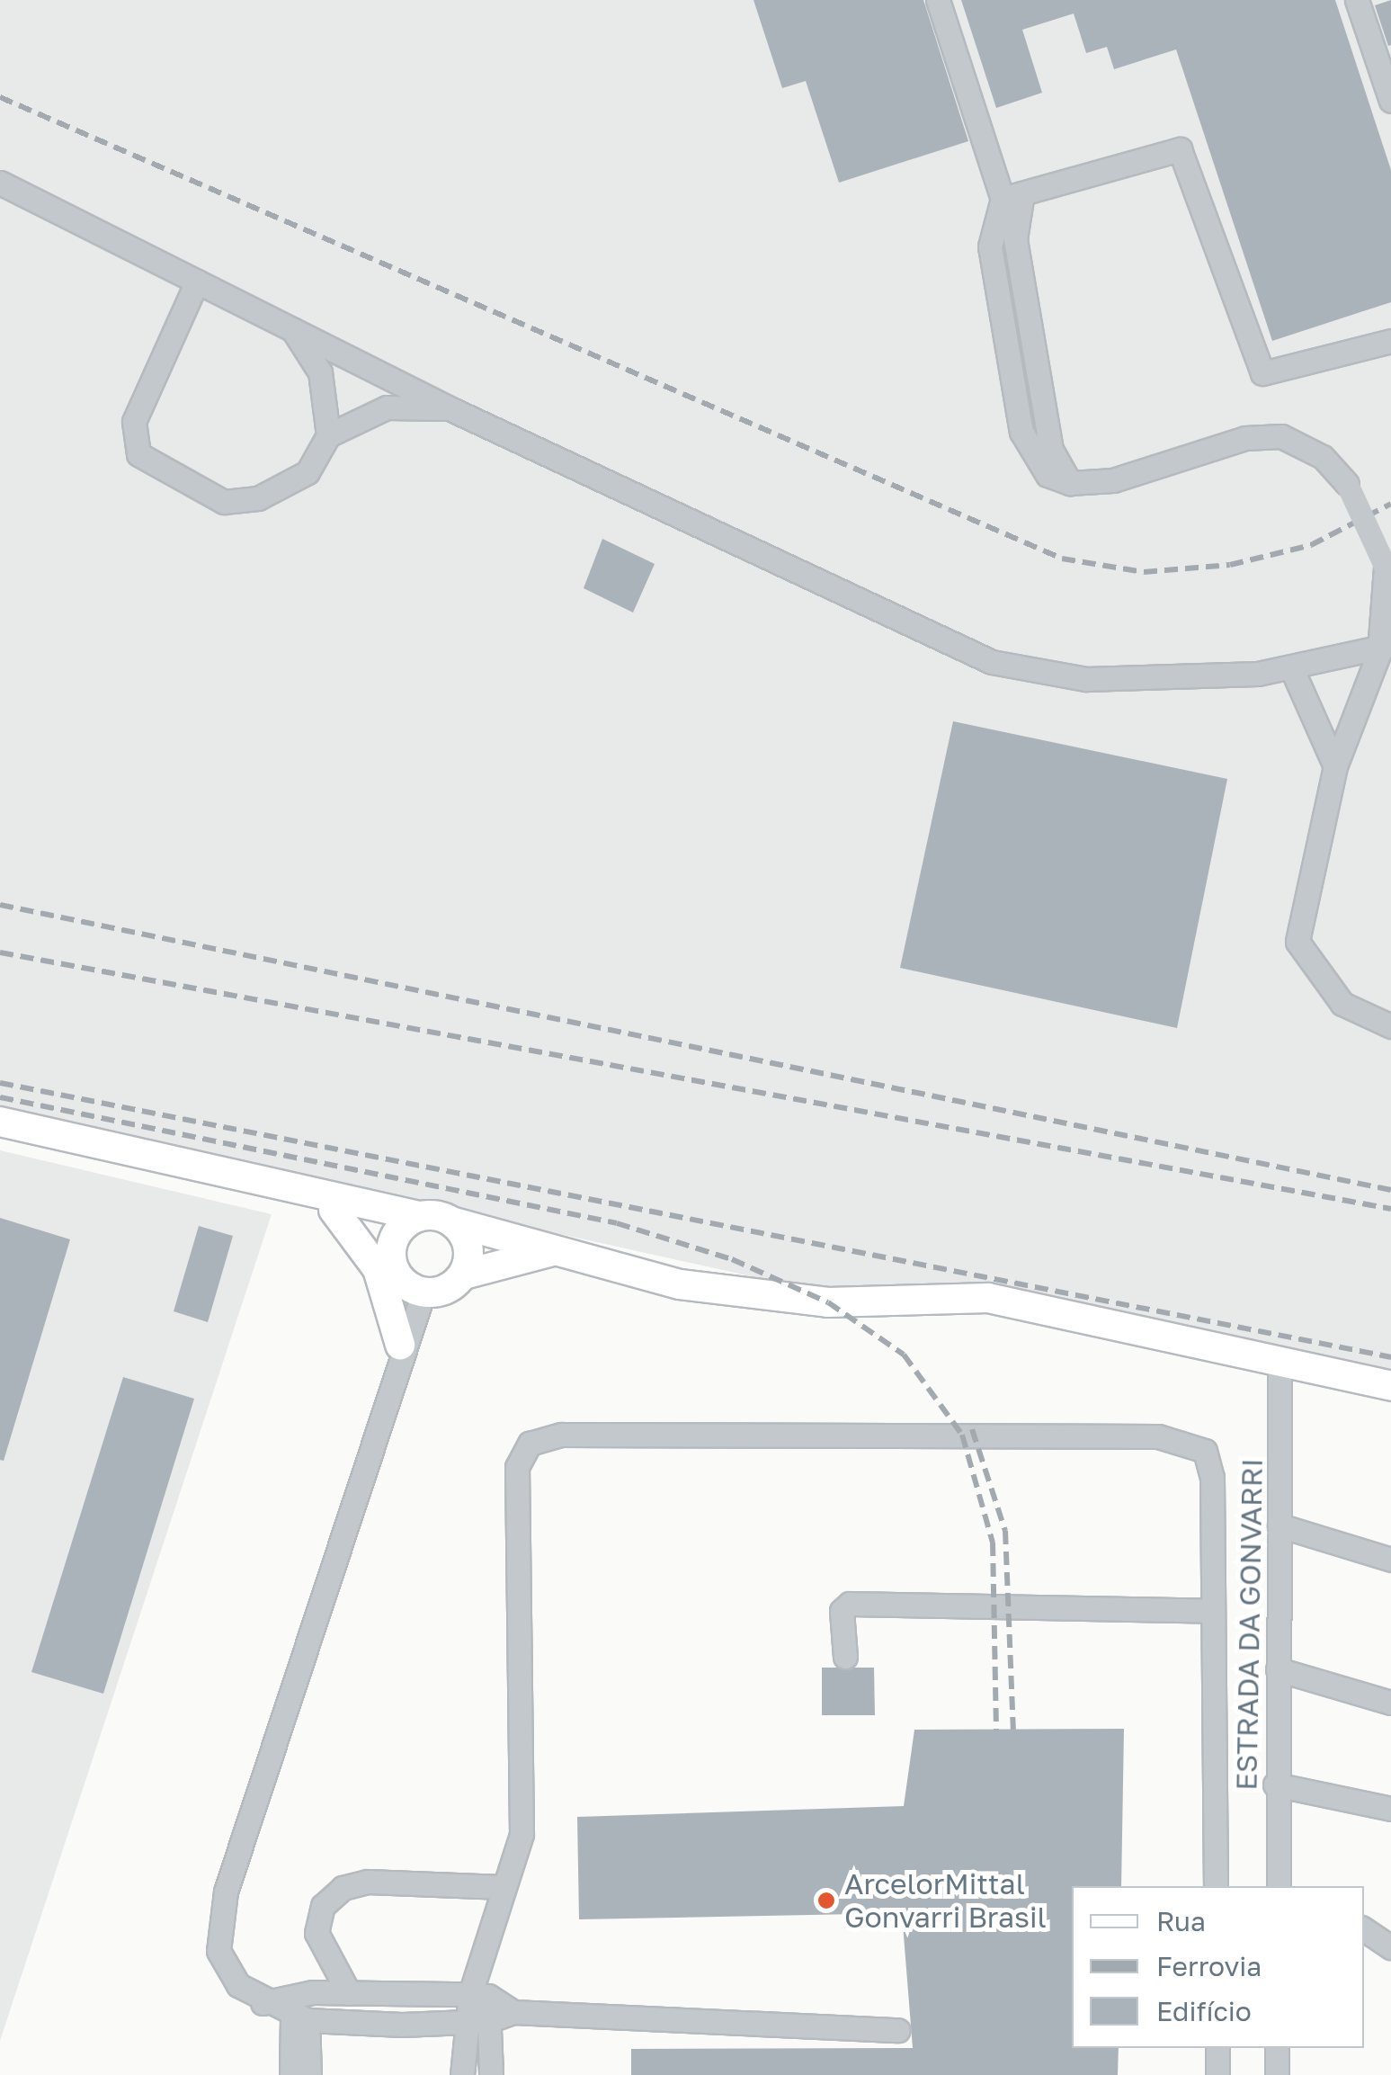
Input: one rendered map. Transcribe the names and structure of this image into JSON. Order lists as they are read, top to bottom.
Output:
{
  "streets": {
    "street": ["ESTRADA DA GONVARRI"]
  },
  "places": ["ArcelorMittal Gonvarri Brasil"],
  "legend": ["Rua", "Ferrovia", "Edifício"]
}
